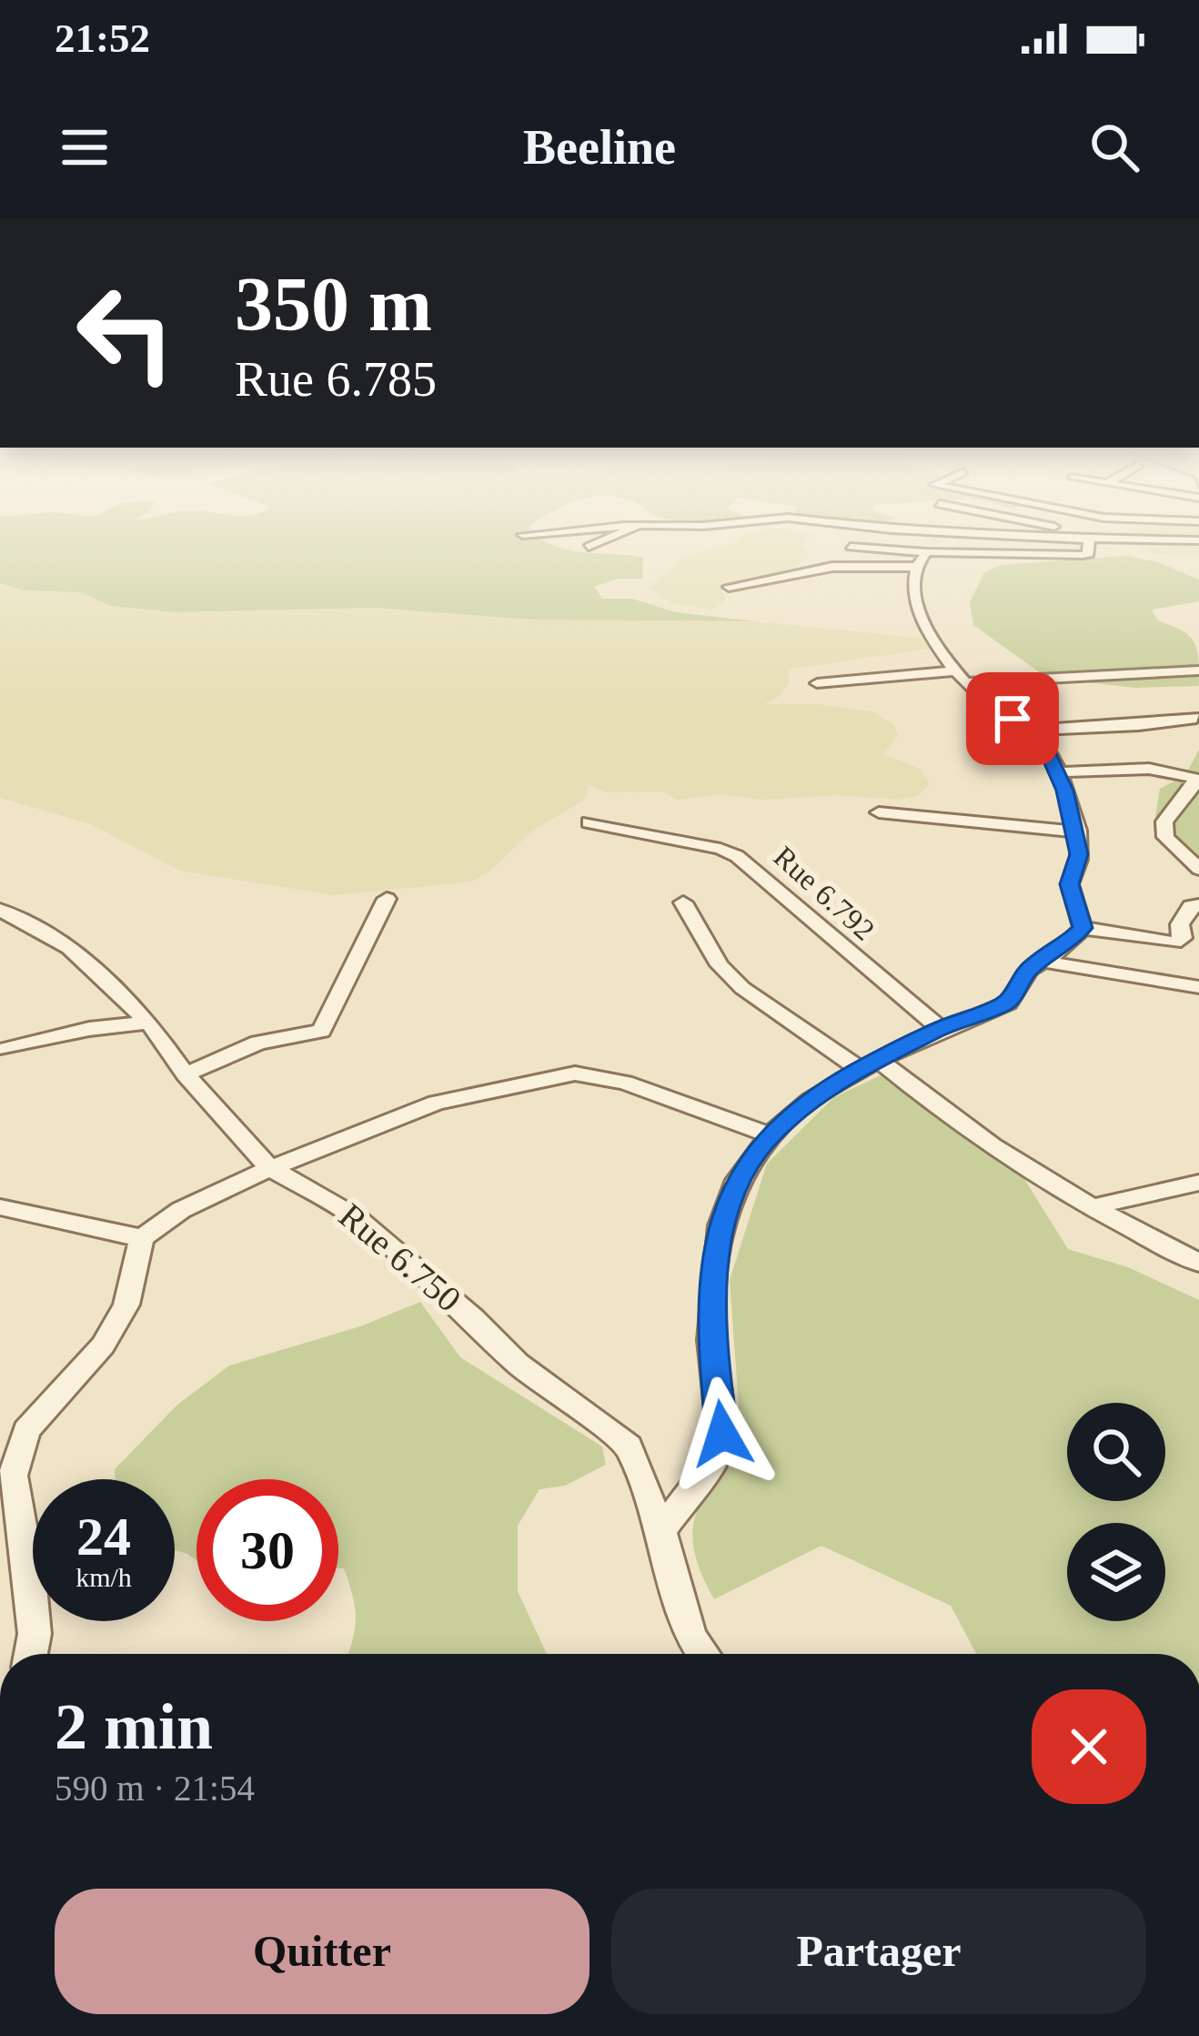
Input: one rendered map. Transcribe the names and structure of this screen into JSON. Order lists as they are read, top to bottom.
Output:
{
  "streets": {
    "street": ["Rue 6.792", "Rue 6.750"]
  },
  "page": {
    "status": "21:52",
    "header": "Beeline",
    "turn": ["350 m", "Rue 6.785"],
    "speed": "24 km/h",
    "limit": "30",
    "heading": ["2 min", "590 m · 21:54"],
    "buttons": ["Quitter", "Partager"]
  }
}
